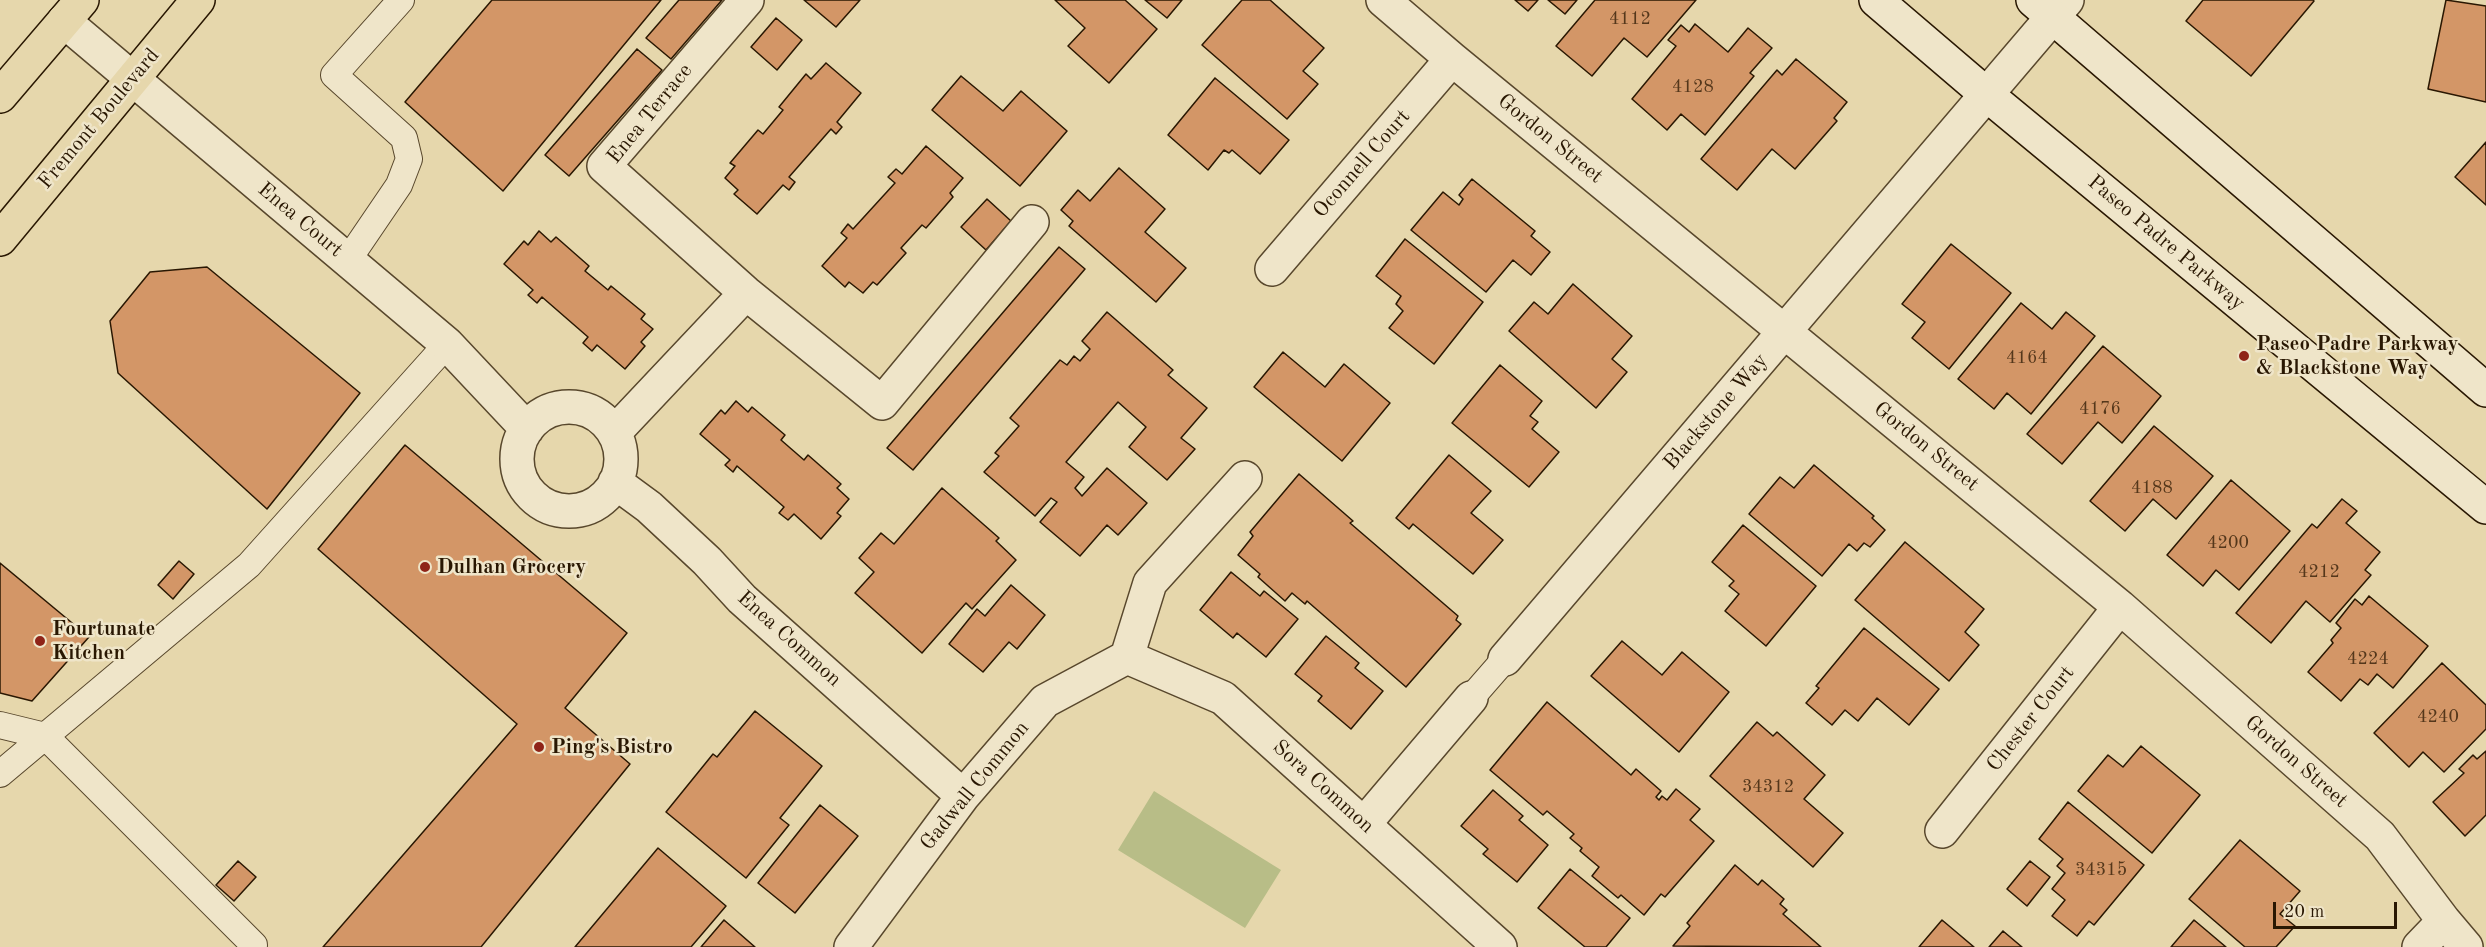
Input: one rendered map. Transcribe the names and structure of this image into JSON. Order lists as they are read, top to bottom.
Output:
{
  "streets": {
    "main road": ["Fremont Boulevard"],
    "street": [
      "Enea Terrace",
      "Gordon Street",
      "Oconnell Court",
      "Enea Court",
      "Paseo Padre Parkway",
      "Blackstone Way",
      "Enea Common",
      "Chester Court",
      "Gadwall Common",
      "Sora Common"
    ]
  },
  "crossings": [
    ["Fremont Boulevard", "Enea Court"],
    ["Gordon Street", "Oconnell Court"],
    ["Gordon Street", "Blackstone Way"],
    ["Gordon Street", "Chester Court"],
    ["Enea Court", "Enea Common"],
    ["Paseo Padre Parkway", "Blackstone Way"],
    ["Blackstone Way", "Sora Common"],
    ["Enea Common", "Gadwall Common"],
    ["Gadwall Common", "Sora Common"]
  ],
  "places": [
    "Paseo Padre Parkway & Blackstone Way",
    "Dulhan Grocery",
    "Fourtunate Kitchen",
    "Ping's Bistro"
  ],
  "house_numbers": [
    "4112",
    "4128",
    "4164",
    "4176",
    "4188",
    "4200",
    "4212",
    "4224",
    "4240",
    "34312",
    "34315"
  ],
  "scale_bar": "20 m"
}
